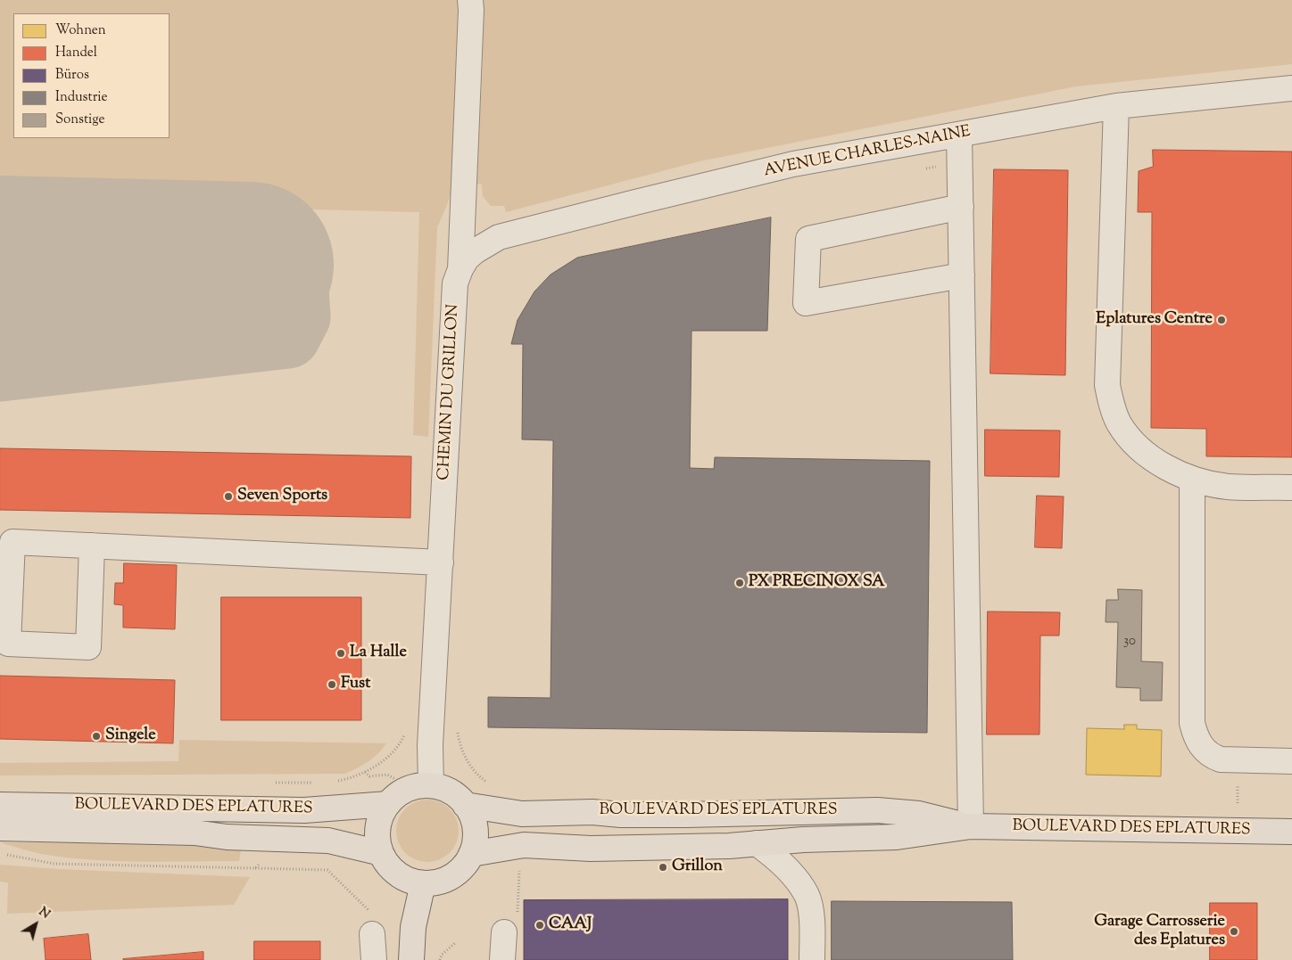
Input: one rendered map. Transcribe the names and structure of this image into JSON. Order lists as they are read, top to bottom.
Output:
{
  "streets": {
    "main road": ["BOULEVARD DES EPLATURES"],
    "street": ["AVENUE CHARLES-NAINE", "CHEMIN DU GRILLON"]
  },
  "crossings": [
    ["AVENUE CHARLES-NAINE", "CHEMIN DU GRILLON"],
    ["CHEMIN DU GRILLON", "BOULEVARD DES EPLATURES"]
  ],
  "places": [
    "Eplatures Centre",
    "Seven Sports",
    "PX PRECINOX SA",
    "La Halle",
    "Fust",
    "Singele",
    "Grillon",
    "CAAJ",
    "Garage Carrosserie des Eplatures"
  ],
  "house_numbers": ["30"],
  "legend": [
    "Wohnen",
    "Handel",
    "Büros",
    "Industrie",
    "Sonstige"
  ],
  "north": "top right"
}
